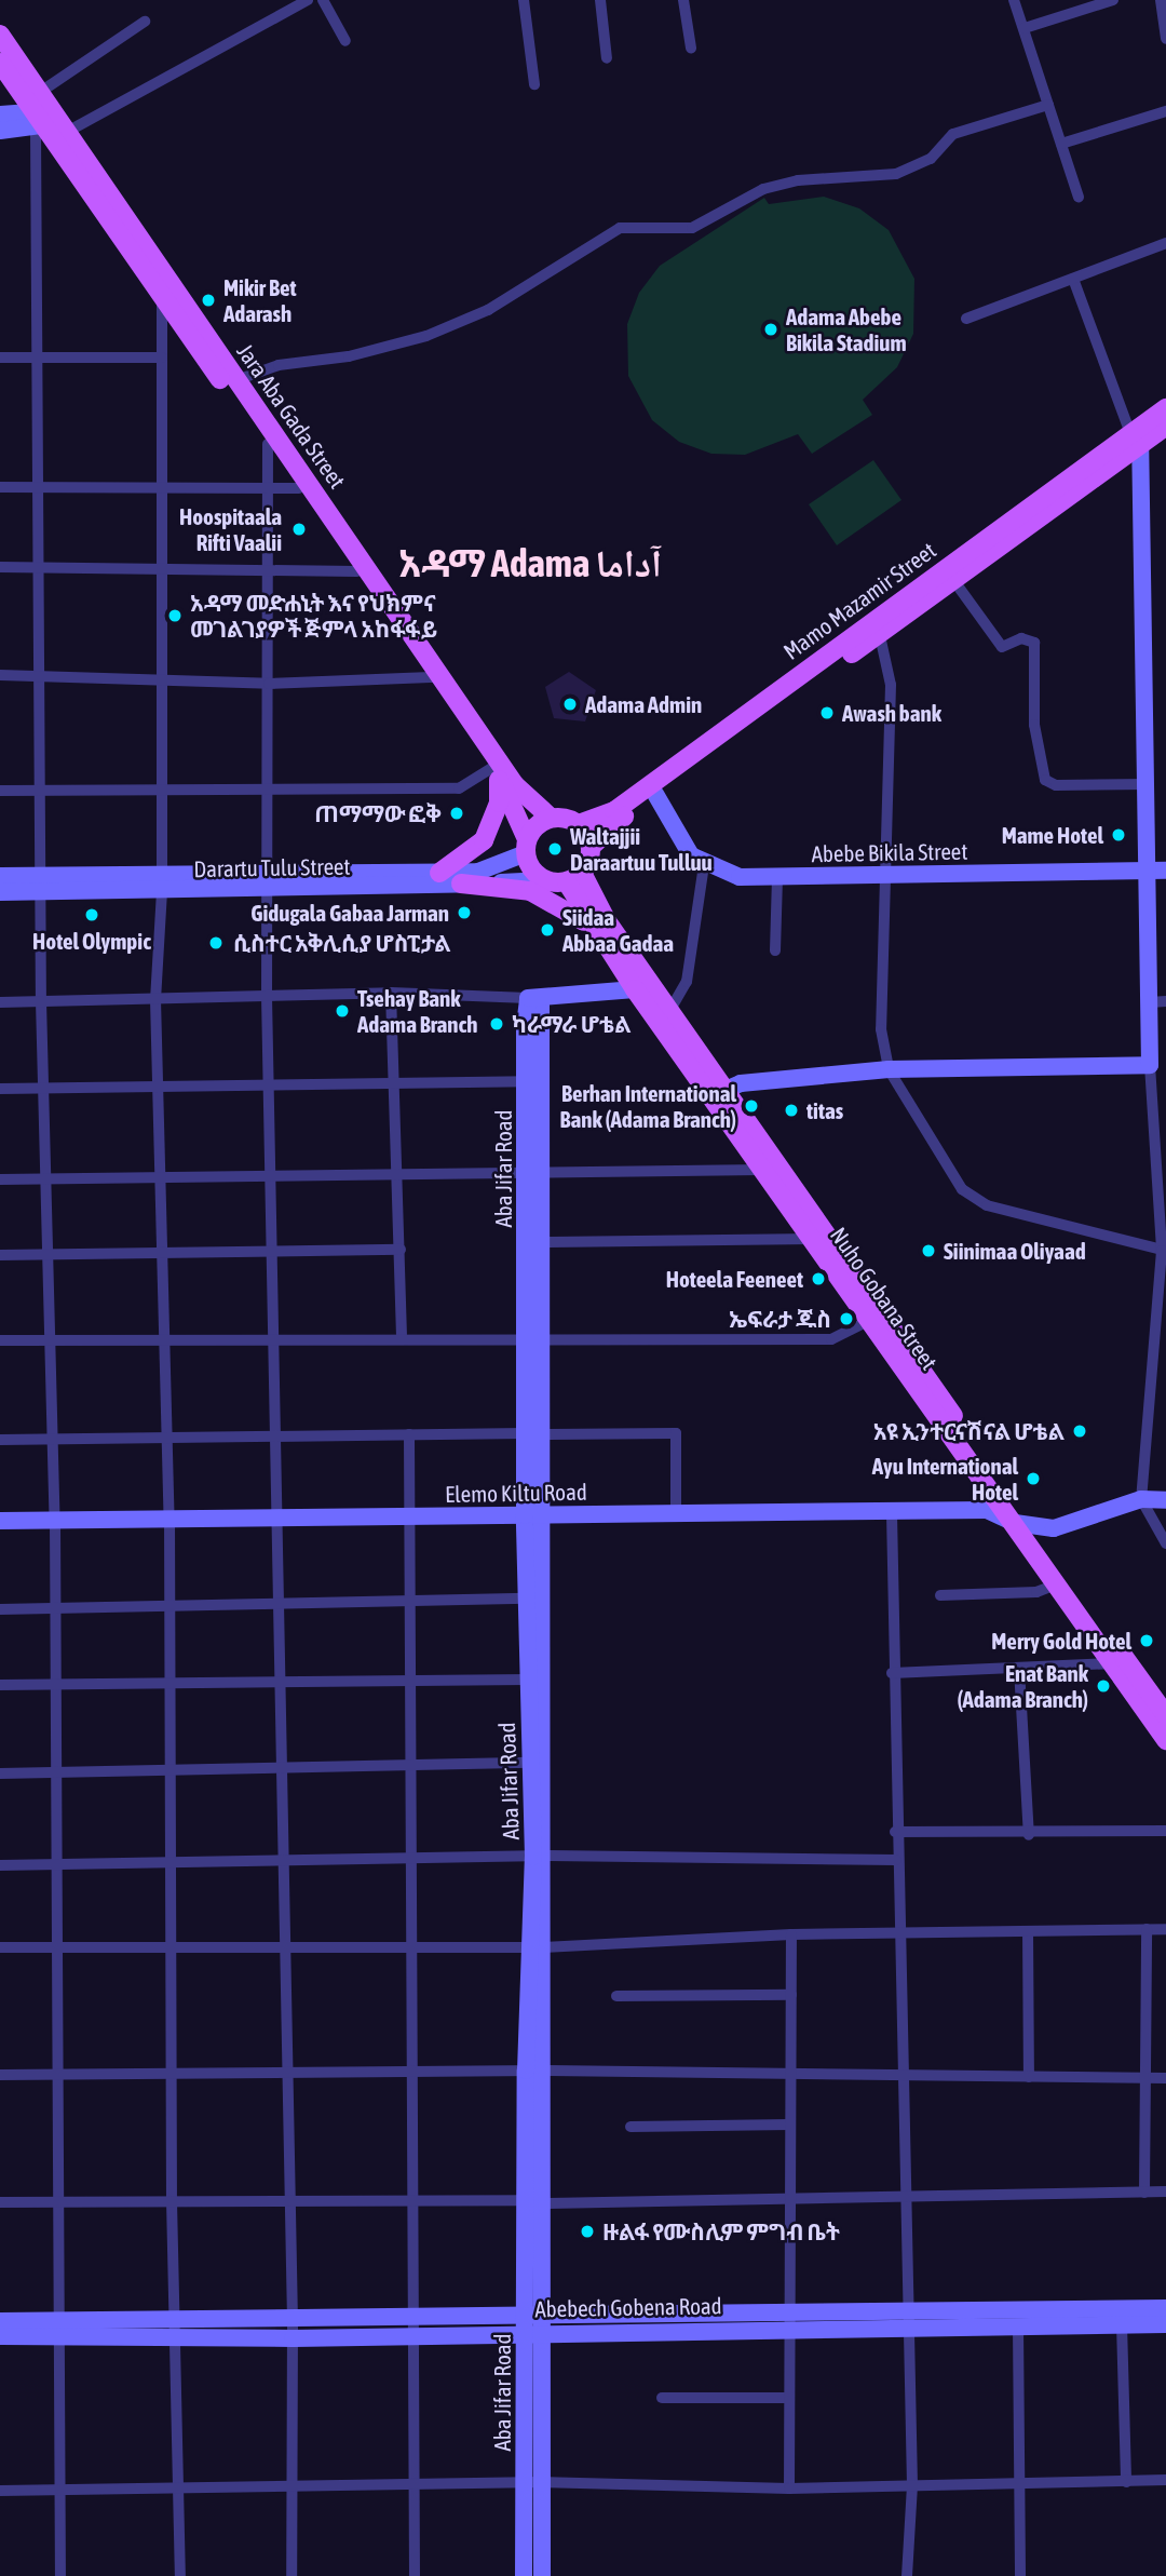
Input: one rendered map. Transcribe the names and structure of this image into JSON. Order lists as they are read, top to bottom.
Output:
{
  "streets": {
    "main road": ["Jara Aba Gada Street", "Mamo Mazamir Street", "Nuho Gobana Street"],
    "street": [
      "Abebe Bikila Street",
      "Darartu Tulu Street",
      "Aba Jifar Road",
      "Elemo Kiltu Road",
      "Abebech Gobena Road"
    ]
  },
  "crossings": [
    ["Jara Aba Gada Street", "Mamo Mazamir Street"],
    ["Jara Aba Gada Street", "Darartu Tulu Street"],
    ["Jara Aba Gada Street", "Nuho Gobana Street"],
    ["Mamo Mazamir Street", "Abebe Bikila Street"],
    ["Mamo Mazamir Street", "Darartu Tulu Street"],
    ["Mamo Mazamir Street", "Nuho Gobana Street"],
    ["Darartu Tulu Street", "Nuho Gobana Street"],
    ["Aba Jifar Road", "Elemo Kiltu Road"],
    ["Aba Jifar Road", "Abebech Gobena Road"],
    ["Nuho Gobana Street", "Elemo Kiltu Road"]
  ],
  "districts": ["አዳማ Adama آداما"],
  "places": [
    "Mikir Bet Adarash",
    "Adama Abebe Bikila Stadium",
    "Hoospitaala Rifti Vaalii",
    "አዳማ መድሐኒት እና የህክምና መገልገያዎች ጅምላ አከፋፋይ",
    "Adama Admin",
    "Awash bank",
    "ጠማማው ፎቅ",
    "Mame Hotel",
    "Waltajjii Daraartuu Tulluu",
    "Gidugala Gabaa Jarman",
    "Hotel Olympic",
    "Siidaa Abbaa Gadaa",
    "ሲስተር አቅሊሲያ ሆስፒታል",
    "Tsehay Bank Adama Branch",
    "ካራማራ ሆቴል",
    "Berhan International Bank (Adama Branch)",
    "titas",
    "Siinimaa Oliyaad",
    "Hoteela Feeneet",
    "ኤፍራታ ጁስ",
    "አዩ ኢንተርናሽናል ሆቴል",
    "Ayu International Hotel",
    "Merry Gold Hotel",
    "Enat Bank (Adama Branch)",
    "ዙልፋ የሙስሊም ምግብ ቤት"
  ]
}
